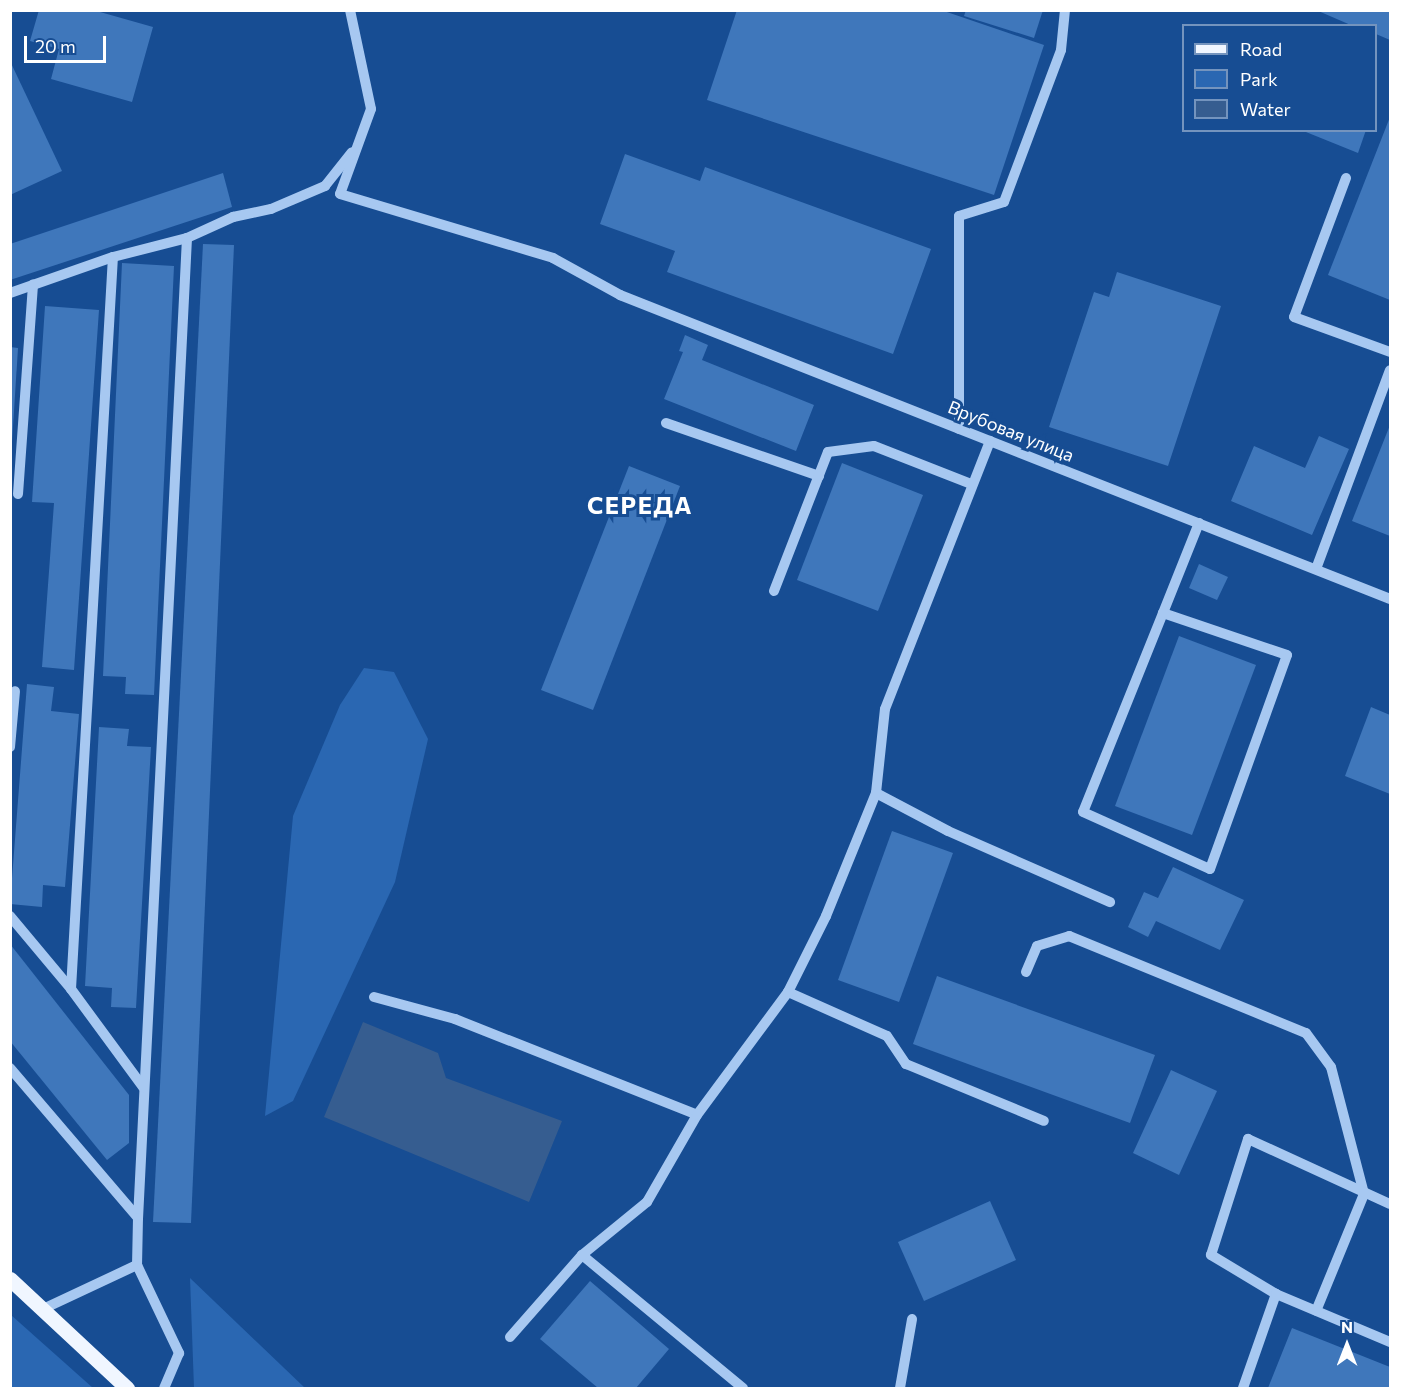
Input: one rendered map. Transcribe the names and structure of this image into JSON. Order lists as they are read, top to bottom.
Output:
{
  "streets": {
    "street": ["Врубовая улица"]
  },
  "districts": ["СЕРЕДА"],
  "legend": ["Road", "Park", "Water"],
  "scale_bar": "20 m",
  "north": "top"
}
